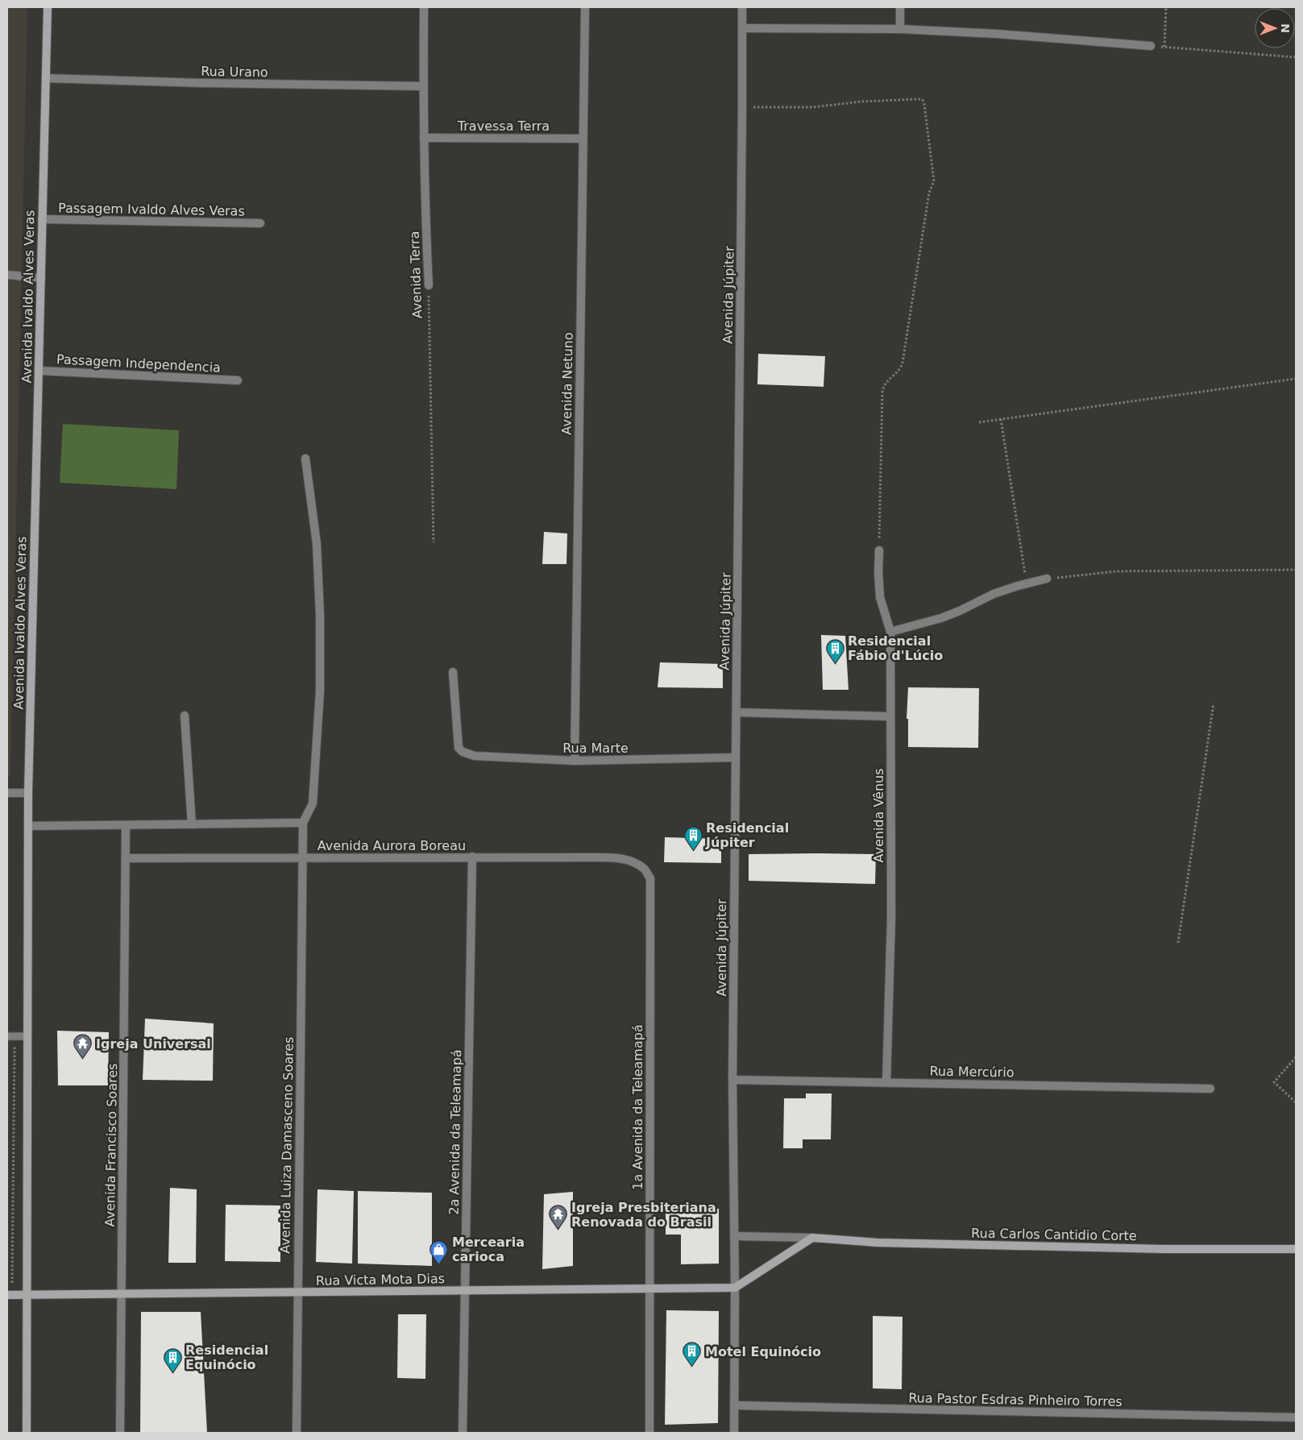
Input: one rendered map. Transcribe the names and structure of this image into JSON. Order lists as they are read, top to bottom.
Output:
{
  "streets": {
    "main road": ["Avenida Ivaldo Alves Veras", "Rua Carlos Cantidio Corte", "Rua Victa Mota Dias"],
    "street": [
      "Rua Urano",
      "Travessa Terra",
      "Passagem Ivaldo Alves Veras",
      "Avenida Terra",
      "Avenida Júpiter",
      "Passagem Independencia",
      "Avenida Netuno",
      "Rua Marte",
      "Avenida Vênus",
      "Avenida Aurora Boreau",
      "Rua Mercúrio",
      "1a Avenida da Teleamapá",
      "2a Avenida da Teleamapá",
      "Avenida Francisco Soares",
      "Avenida Luiza Damasceno Soares",
      "Rua Pastor Esdras Pinheiro Torres"
    ]
  },
  "crossings": [
    ["Rua Urano", "Avenida Terra"],
    ["Rua Urano", "Avenida Ivaldo Alves Veras"],
    ["Travessa Terra", "Avenida Terra"],
    ["Travessa Terra", "Avenida Netuno"],
    ["Passagem Ivaldo Alves Veras", "Avenida Ivaldo Alves Veras"],
    ["Avenida Júpiter", "Rua Marte"],
    ["Avenida Júpiter", "Rua Mercúrio"],
    ["Avenida Júpiter", "Rua Carlos Cantidio Corte"],
    ["Avenida Júpiter", "Rua Victa Mota Dias"],
    ["Avenida Júpiter", "Rua Pastor Esdras Pinheiro Torres"],
    ["Avenida Ivaldo Alves Veras", "Passagem Independencia"],
    ["Avenida Ivaldo Alves Veras", "Rua Victa Mota Dias"],
    ["Avenida Netuno", "Rua Marte"],
    ["Avenida Vênus", "Rua Mercúrio"],
    ["Avenida Aurora Boreau", "1a Avenida da Teleamapá"],
    ["Avenida Aurora Boreau", "2a Avenida da Teleamapá"],
    ["Avenida Aurora Boreau", "Avenida Francisco Soares"],
    ["Avenida Aurora Boreau", "Avenida Luiza Damasceno Soares"],
    ["1a Avenida da Teleamapá", "Rua Victa Mota Dias"],
    ["2a Avenida da Teleamapá", "Rua Victa Mota Dias"],
    ["Avenida Francisco Soares", "Rua Victa Mota Dias"],
    ["Avenida Luiza Damasceno Soares", "Rua Victa Mota Dias"]
  ],
  "places": {
    "building": [
      "Residencial Fábio d'Lúcio",
      "Residencial Júpiter",
      "Motel Equinócio",
      "Residencial Equinócio"
    ],
    "temple": ["Igreja Universal", "Igreja Presbiteriana Renovada do Brasil"],
    "shop": ["Mercearia carioca"]
  },
  "north": "right"
}
